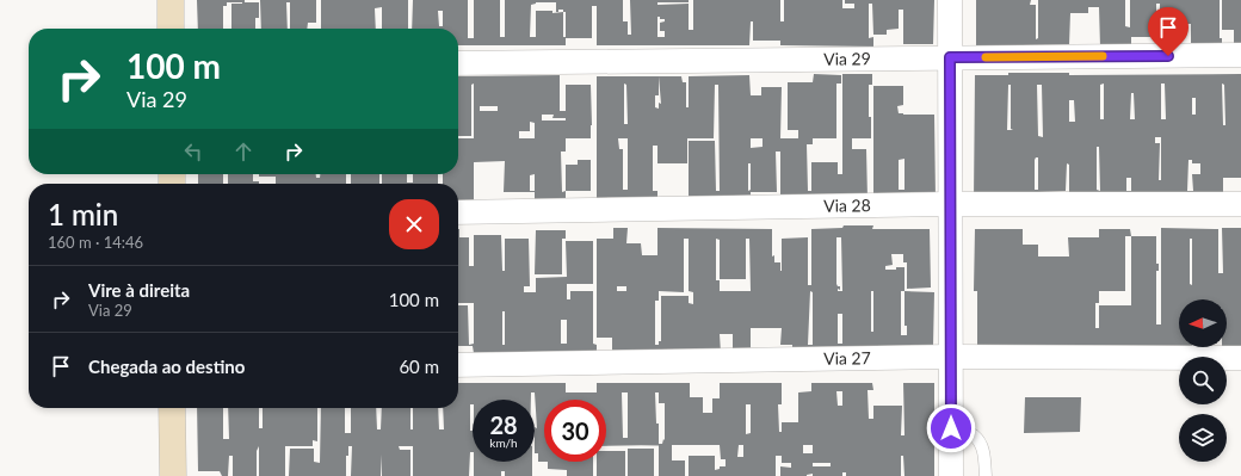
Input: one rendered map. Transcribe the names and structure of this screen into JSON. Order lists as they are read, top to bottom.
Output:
{
  "streets": {
    "street": ["Via 29", "Via 28", "Via 27"]
  },
  "north": "left",
  "page": {
    "turn": ["100 m", "Via 29"],
    "heading": ["1 min", "160 m · 14:46"],
    "list": [
      {
        "name": "Vire à direita",
        "note": "Via 29",
        "value": "100 m"
      },
      {
        "name": "Chegada ao destino",
        "value": "60 m"
      }
    ],
    "speed": "28 km/h",
    "limit": "30"
  }
}
